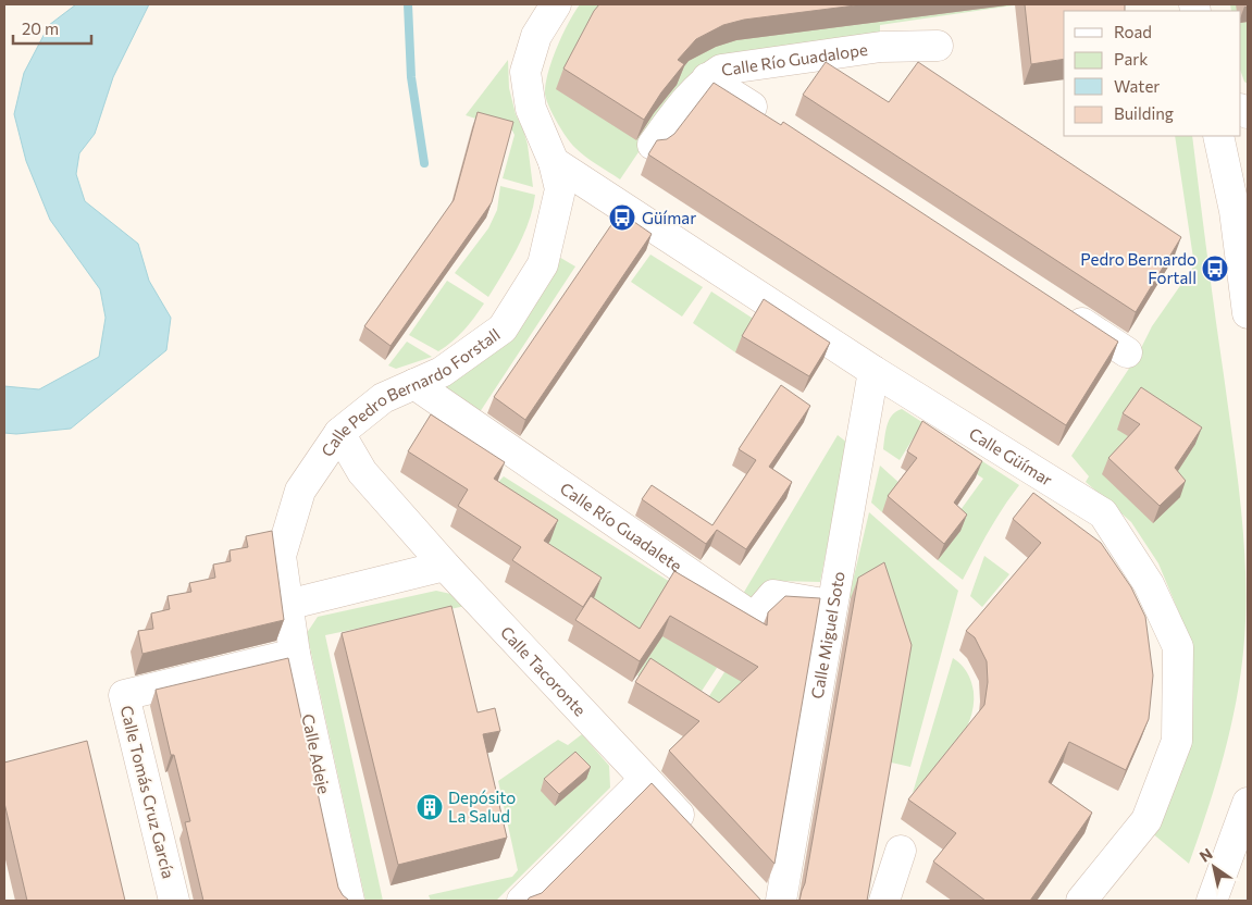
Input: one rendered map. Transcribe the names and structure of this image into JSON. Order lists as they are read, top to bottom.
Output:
{
  "streets": {
    "street": [
      "Calle Río Guadalope",
      "Calle Pedro Bernardo Forstall",
      "Calle Güímar",
      "Calle Río Guadalete",
      "Calle Miguel Soto",
      "Calle Tacoronte",
      "Calle Adeje",
      "Calle Tomás Cruz García"
    ]
  },
  "crossings": [
    ["Calle Pedro Bernardo Forstall", "Calle Güímar"],
    ["Calle Pedro Bernardo Forstall", "Calle Río Guadalete"],
    ["Calle Pedro Bernardo Forstall", "Calle Tacoronte"],
    ["Calle Pedro Bernardo Forstall", "Calle Adeje"],
    ["Calle Güímar", "Calle Miguel Soto"],
    ["Calle Río Guadalete", "Calle Miguel Soto"],
    ["Calle Adeje", "Calle Tomás Cruz García"]
  ],
  "places": {
    "bus stop": ["Güímar", "Pedro Bernardo Fortall"],
    "building": ["Depósito La Salud"]
  },
  "legend": [
    "Road",
    "Park",
    "Water",
    "Building"
  ],
  "scale_bar": "20 m",
  "north": "top left"
}
